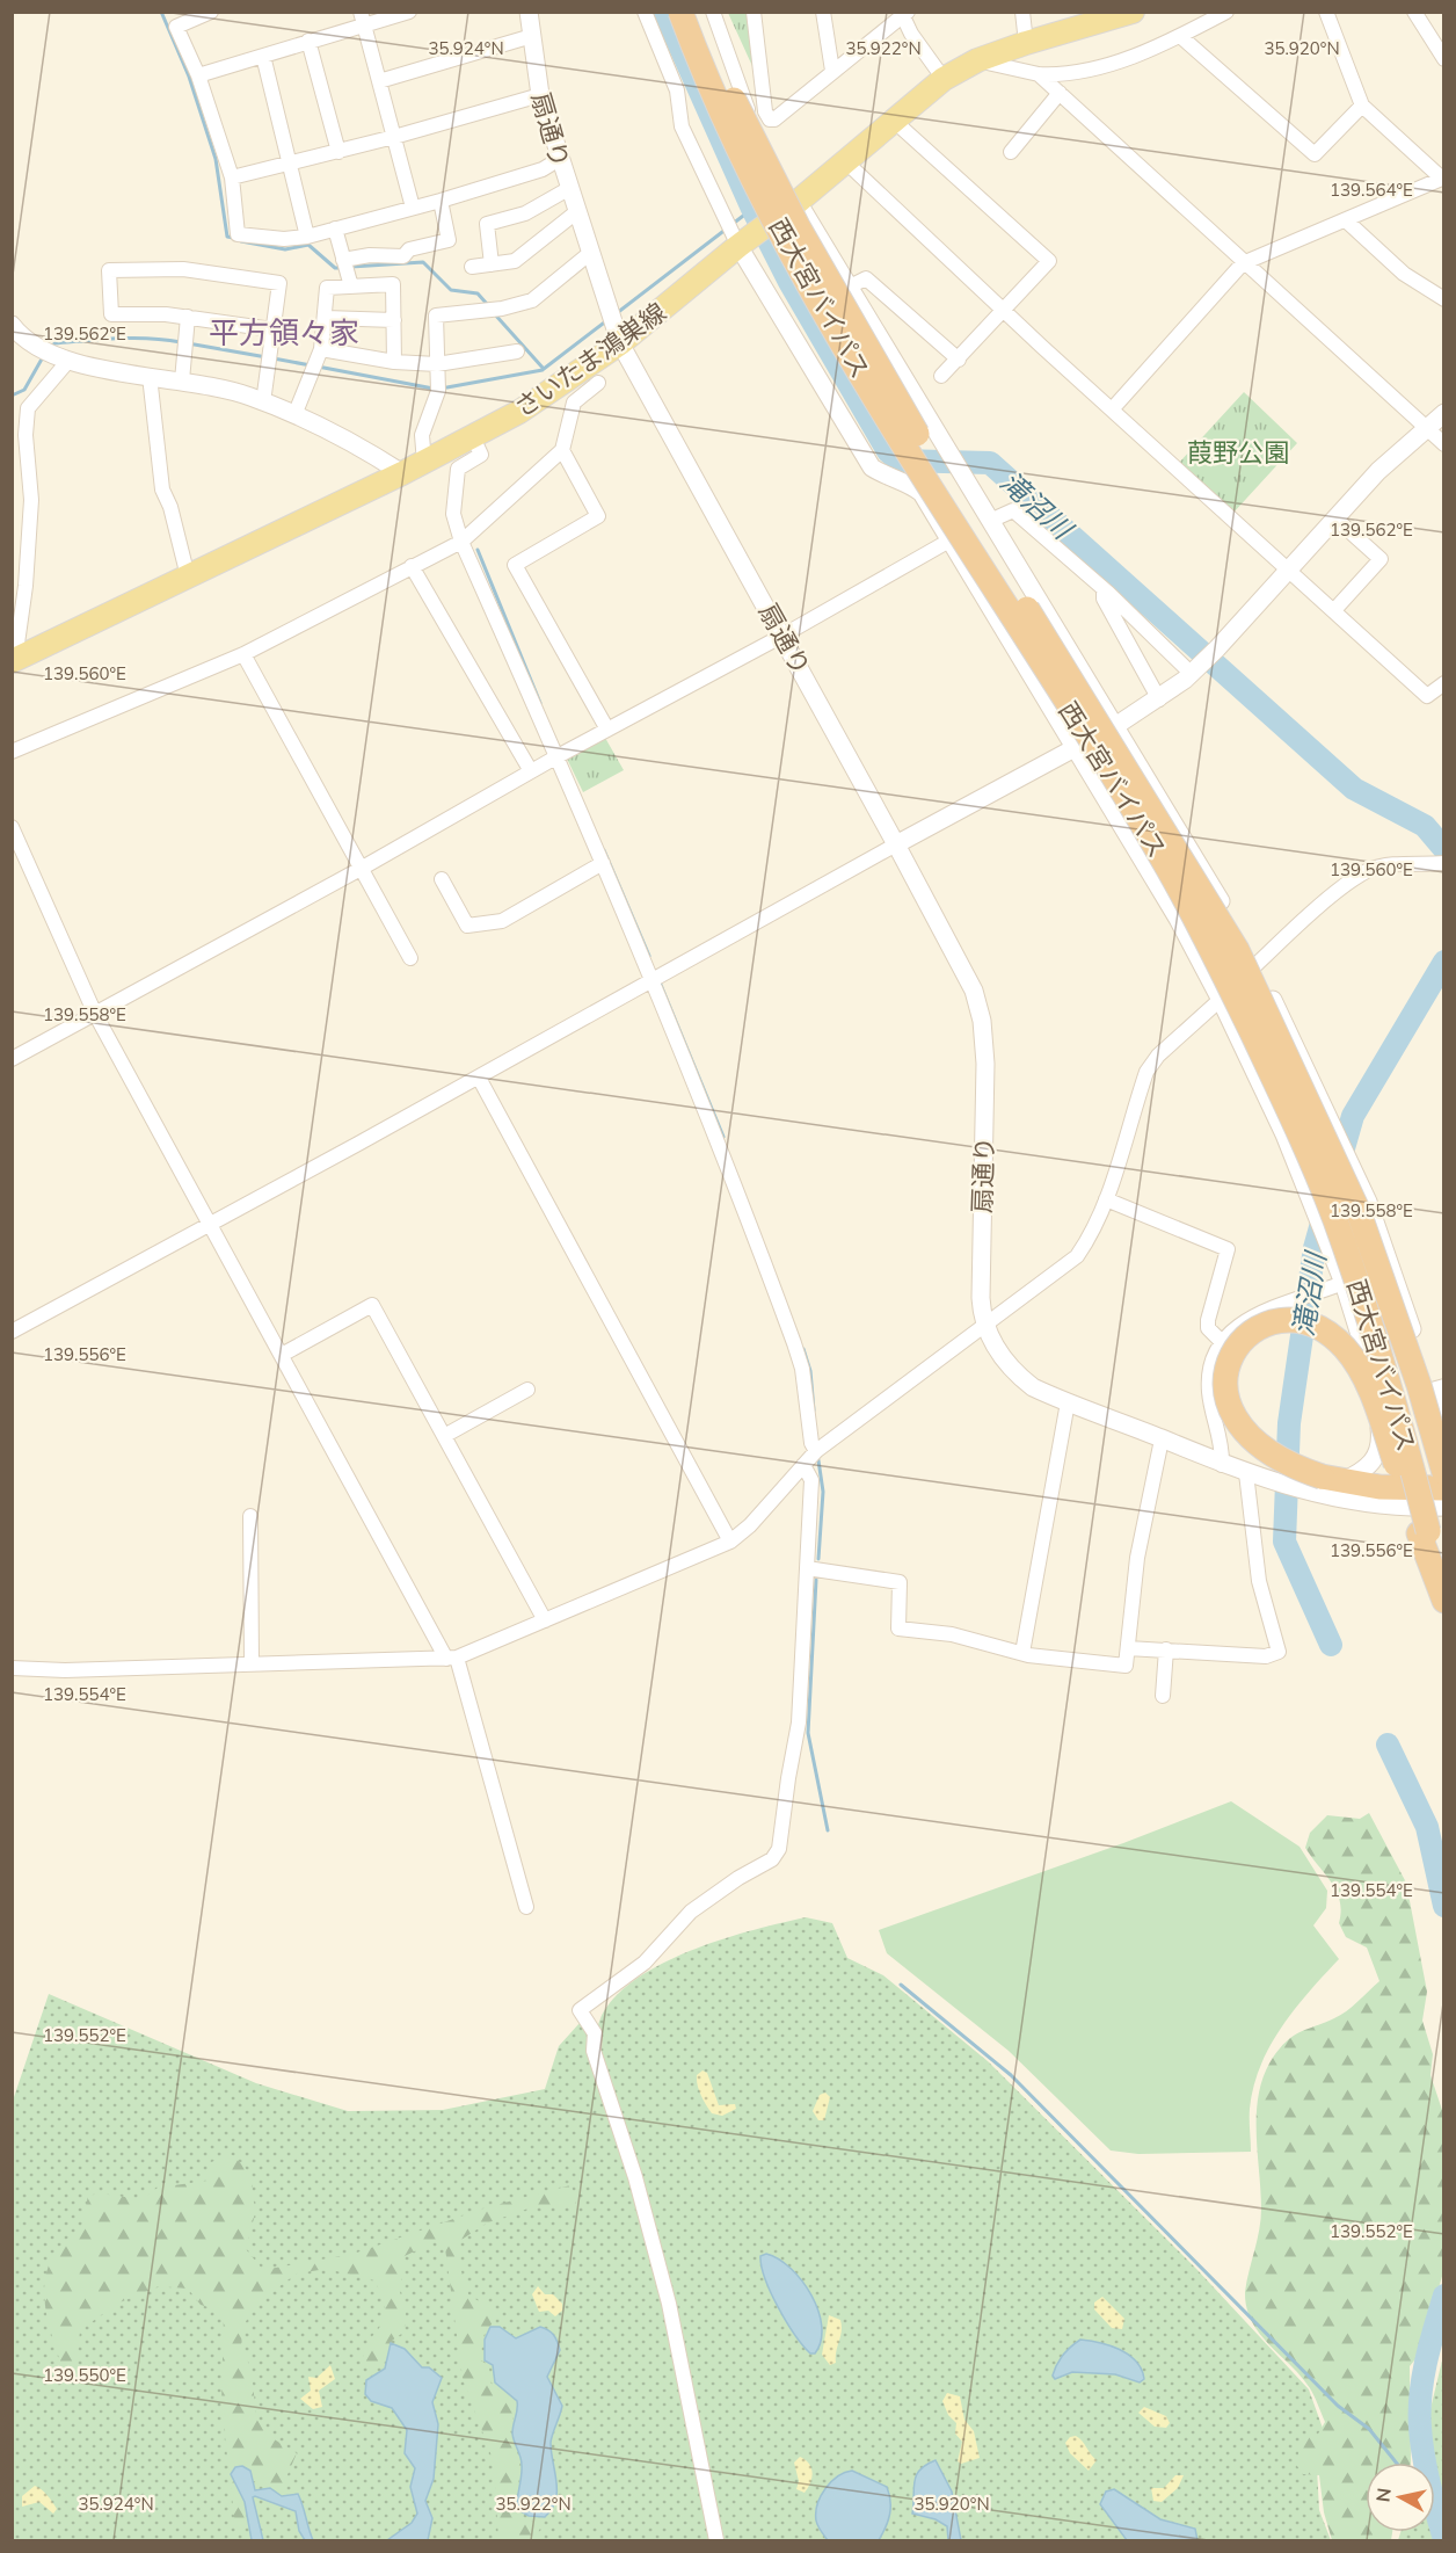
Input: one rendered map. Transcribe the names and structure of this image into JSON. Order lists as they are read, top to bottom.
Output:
{
  "streets": {
    "highway": ["西大宮バイパス"],
    "main road": ["さいたま鴻巣線"],
    "street": ["扇通り"]
  },
  "crossings": [
    ["扇通り", "さいたま鴻巣線"]
  ],
  "districts": ["平方領々家"],
  "water": ["滝沼川"],
  "parks": ["葭野公園"],
  "north": "left",
  "coordinates": [
    "35.924°N",
    "35.922°N",
    "35.920°N",
    "139.564°E",
    "139.562°E",
    "139.560°E",
    "139.558°E",
    "139.556°E",
    "139.554°E",
    "139.552°E",
    "139.550°E"
  ]
}
